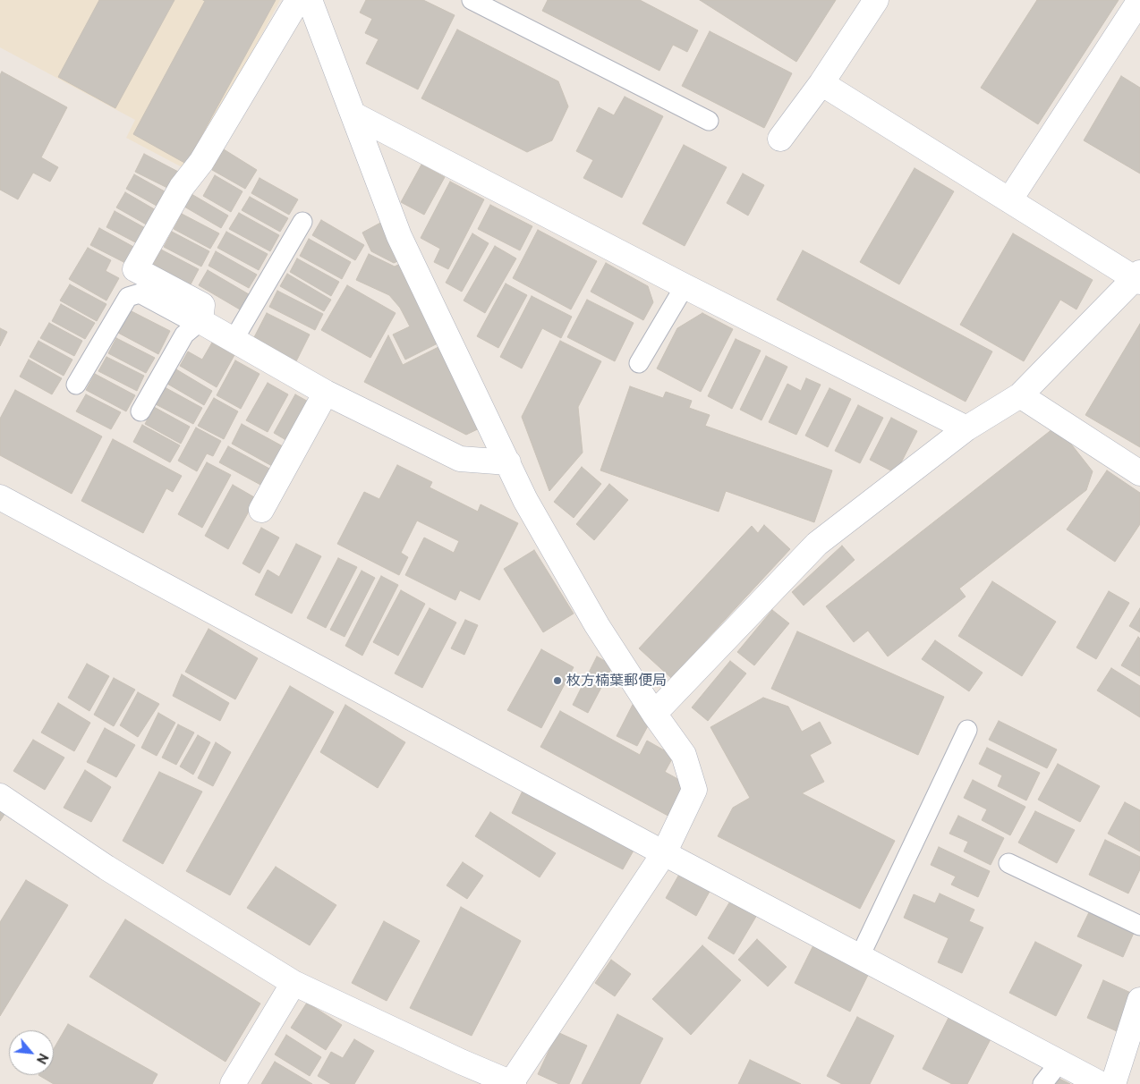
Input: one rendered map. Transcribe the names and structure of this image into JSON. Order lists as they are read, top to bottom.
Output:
{
  "places": ["枚方楠葉郵便局"],
  "north": "bottom right"
}
